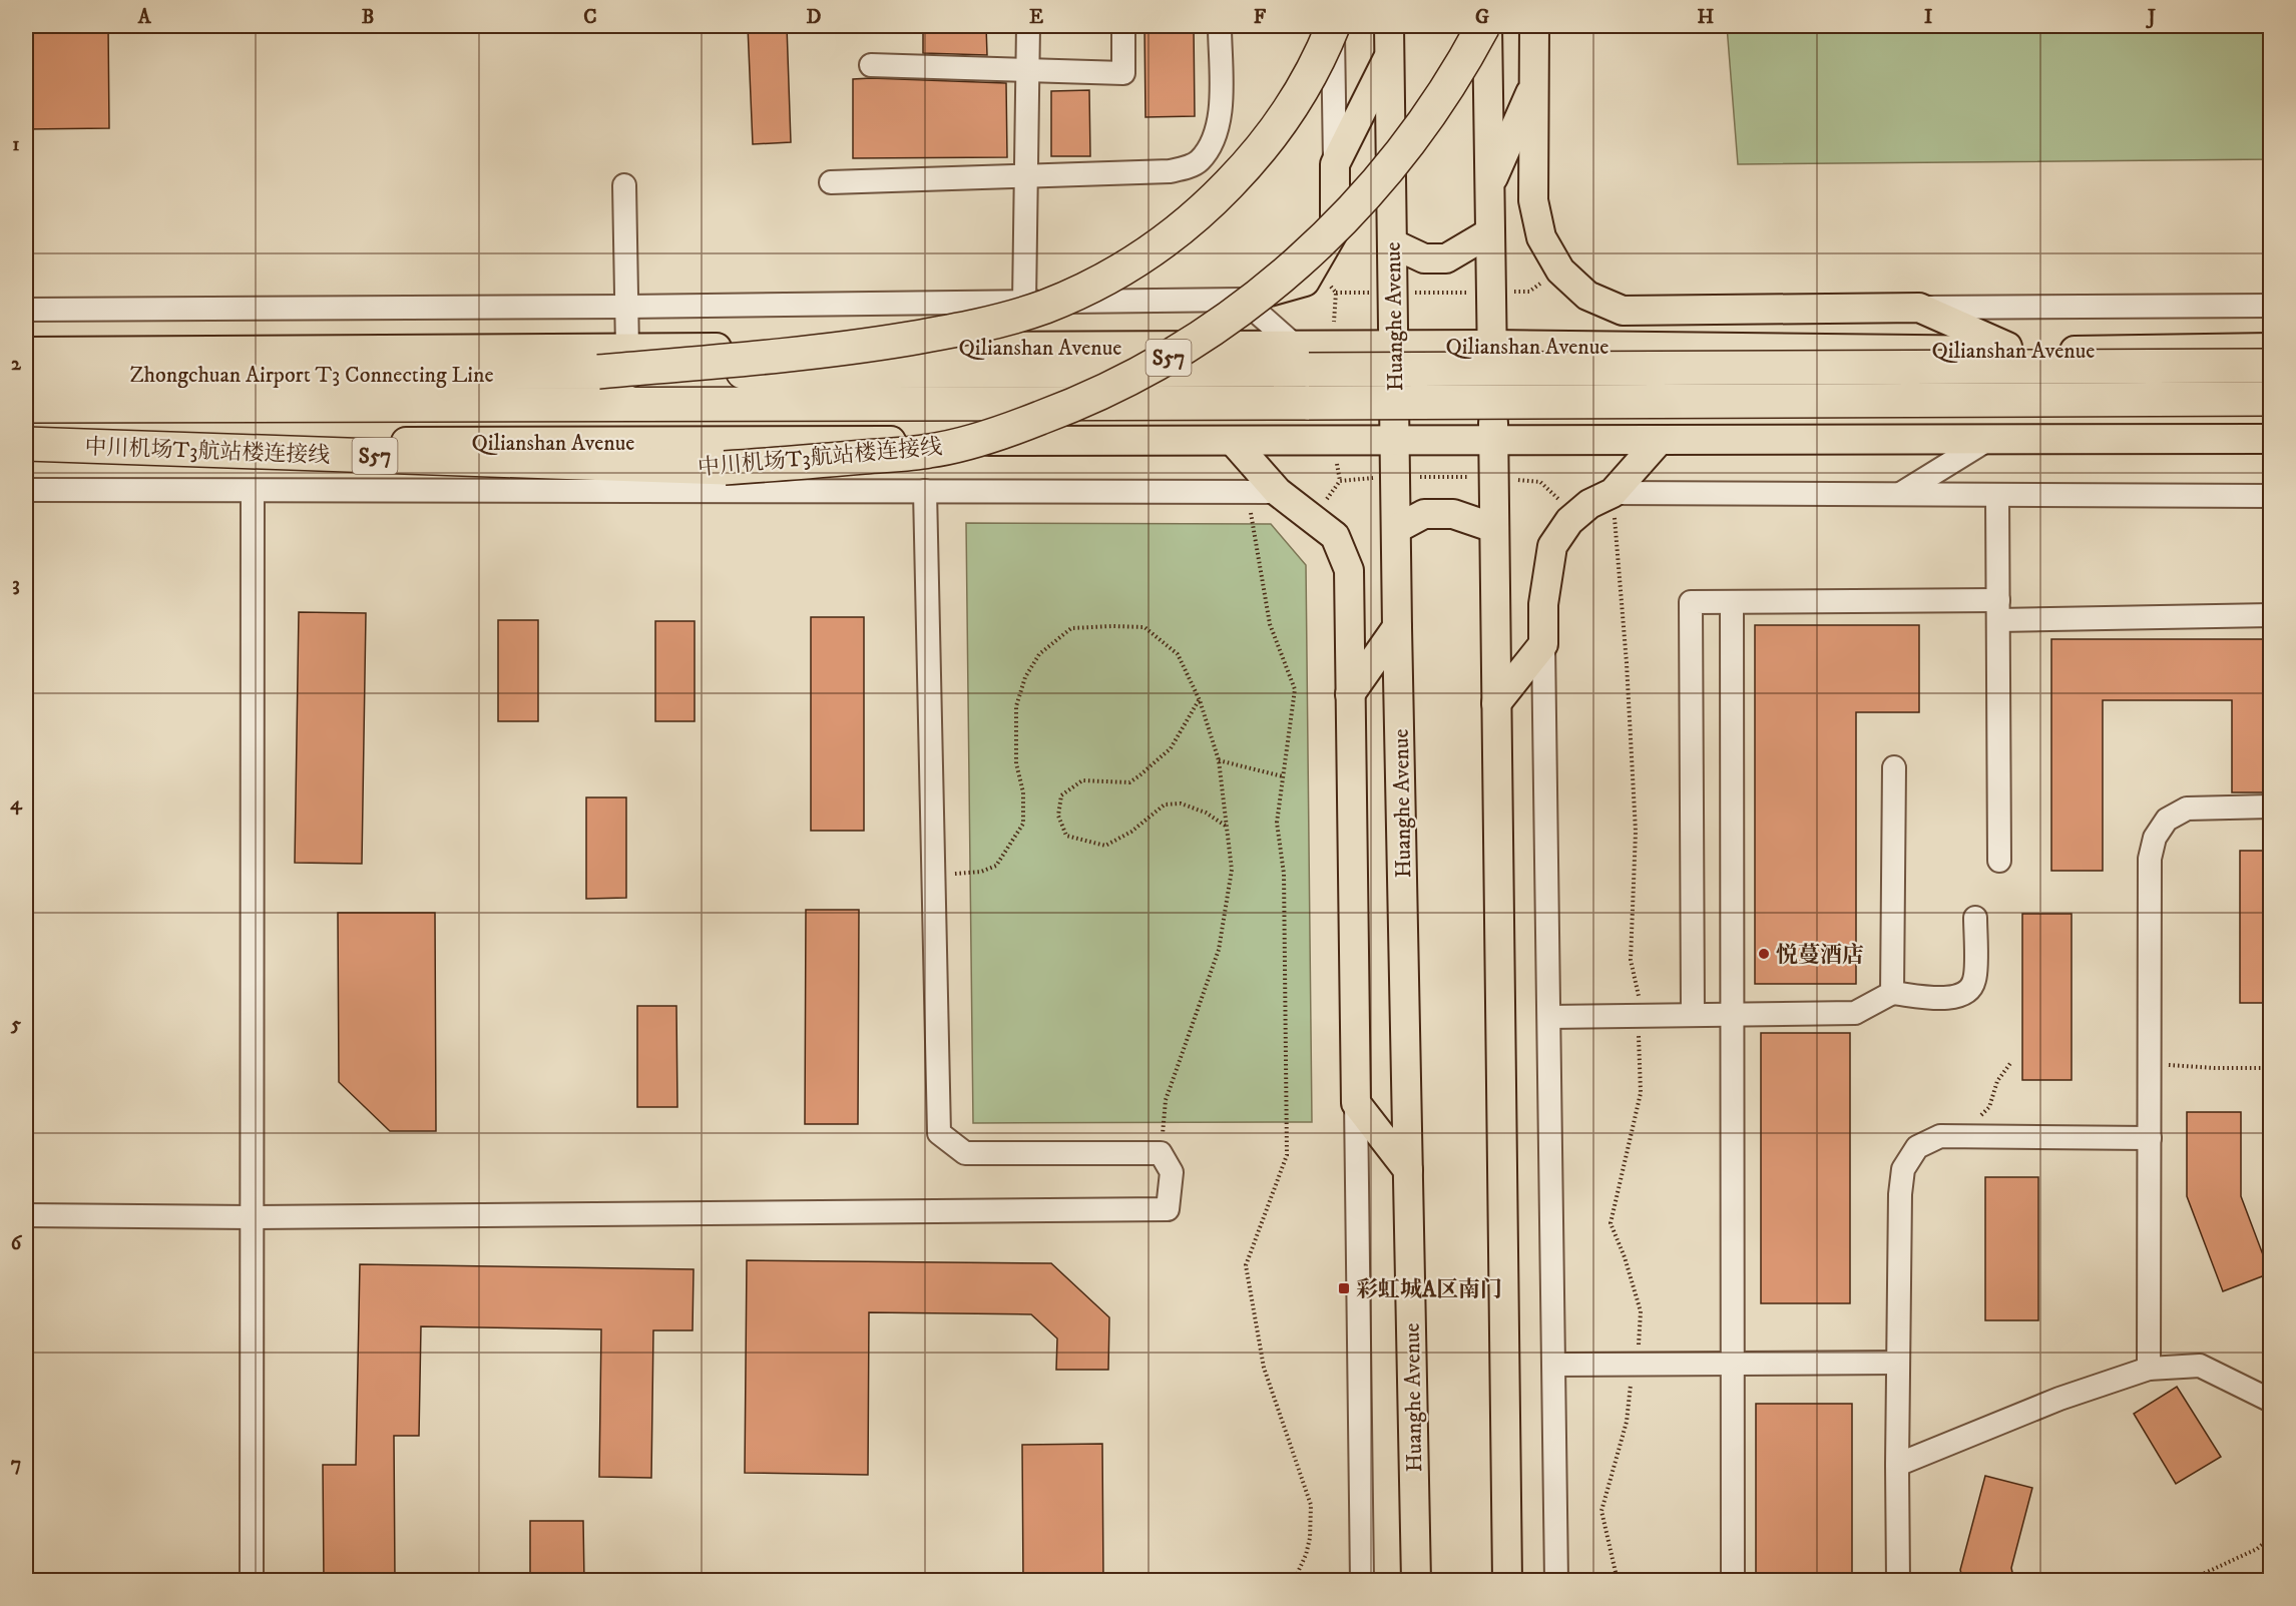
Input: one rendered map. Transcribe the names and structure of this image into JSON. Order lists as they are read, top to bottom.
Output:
{
  "streets": {
    "highway": ["S57", "Zhongchuan Airport T3 Connecting Line", "中川机场T3航站楼连接线"],
    "main road": ["Huanghe Avenue", "Qilianshan Avenue"]
  },
  "crossings": [
    ["Huanghe Avenue", "Qilianshan Avenue"],
    ["Qilianshan Avenue", "中川机场T3航站楼连接线"]
  ],
  "places": {
    "other": ["悦蔓酒店"],
    "transit": ["彩虹城A区南门"]
  },
  "grid": {
    "columns": [
      "A",
      "B",
      "C",
      "D",
      "E",
      "F",
      "G",
      "H",
      "I",
      "J"
    ],
    "rows": [
      "1",
      "2",
      "3",
      "4",
      "5",
      "6",
      "7"
    ]
  }
}
